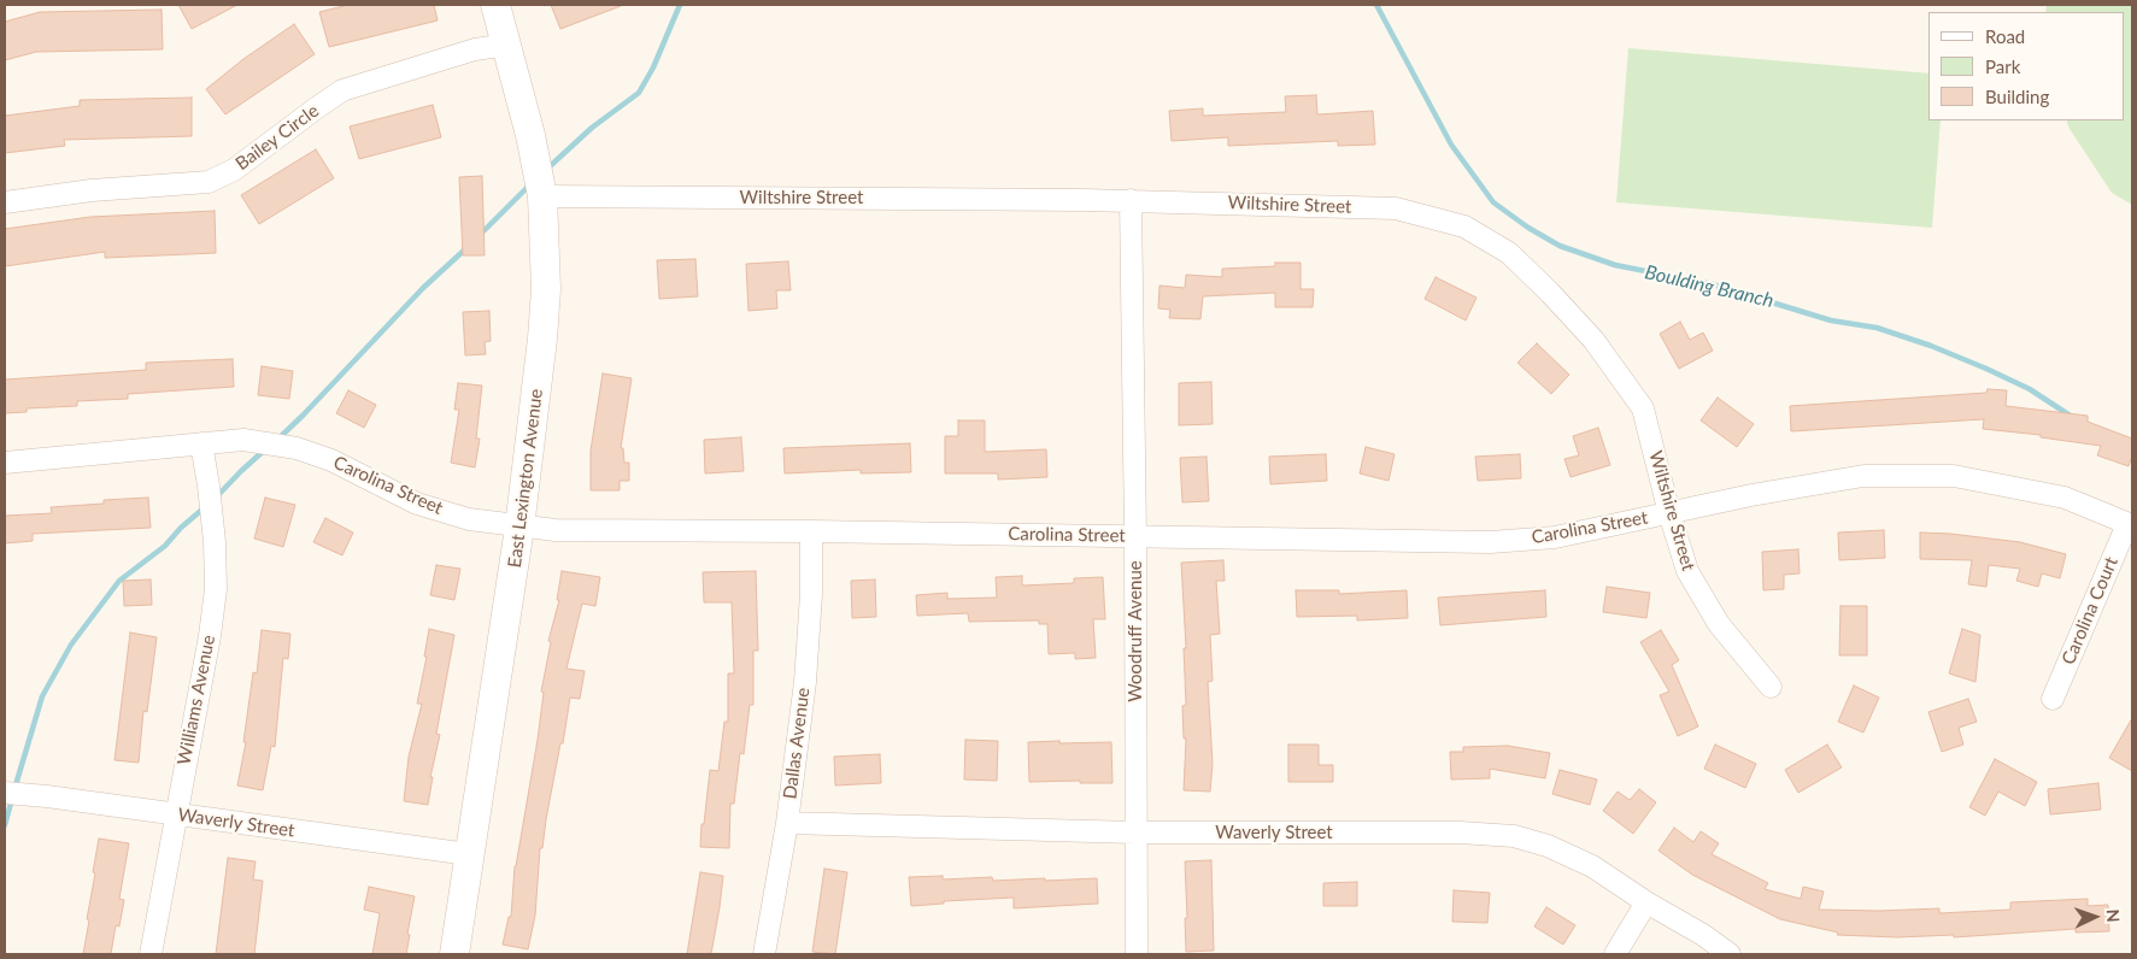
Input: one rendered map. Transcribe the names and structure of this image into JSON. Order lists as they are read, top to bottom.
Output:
{
  "streets": {
    "main road": ["East Lexington Avenue"],
    "street": [
      "Bailey Circle",
      "Wiltshire Street",
      "Carolina Street",
      "Carolina Court",
      "Woodruff Avenue",
      "Williams Avenue",
      "Dallas Avenue",
      "Waverly Street"
    ]
  },
  "crossings": [
    ["Bailey Circle", "East Lexington Avenue"],
    ["Wiltshire Street", "East Lexington Avenue"],
    ["Wiltshire Street", "Carolina Street"],
    ["Wiltshire Street", "Woodruff Avenue"],
    ["East Lexington Avenue", "Carolina Street"],
    ["East Lexington Avenue", "Waverly Street"],
    ["Carolina Street", "Carolina Court"],
    ["Carolina Street", "Woodruff Avenue"],
    ["Carolina Street", "Williams Avenue"],
    ["Carolina Street", "Dallas Avenue"],
    ["Woodruff Avenue", "Waverly Street"],
    ["Williams Avenue", "Waverly Street"],
    ["Dallas Avenue", "Waverly Street"]
  ],
  "water": ["Boulding Branch"],
  "legend": ["Road", "Park", "Building"],
  "north": "right"
}
